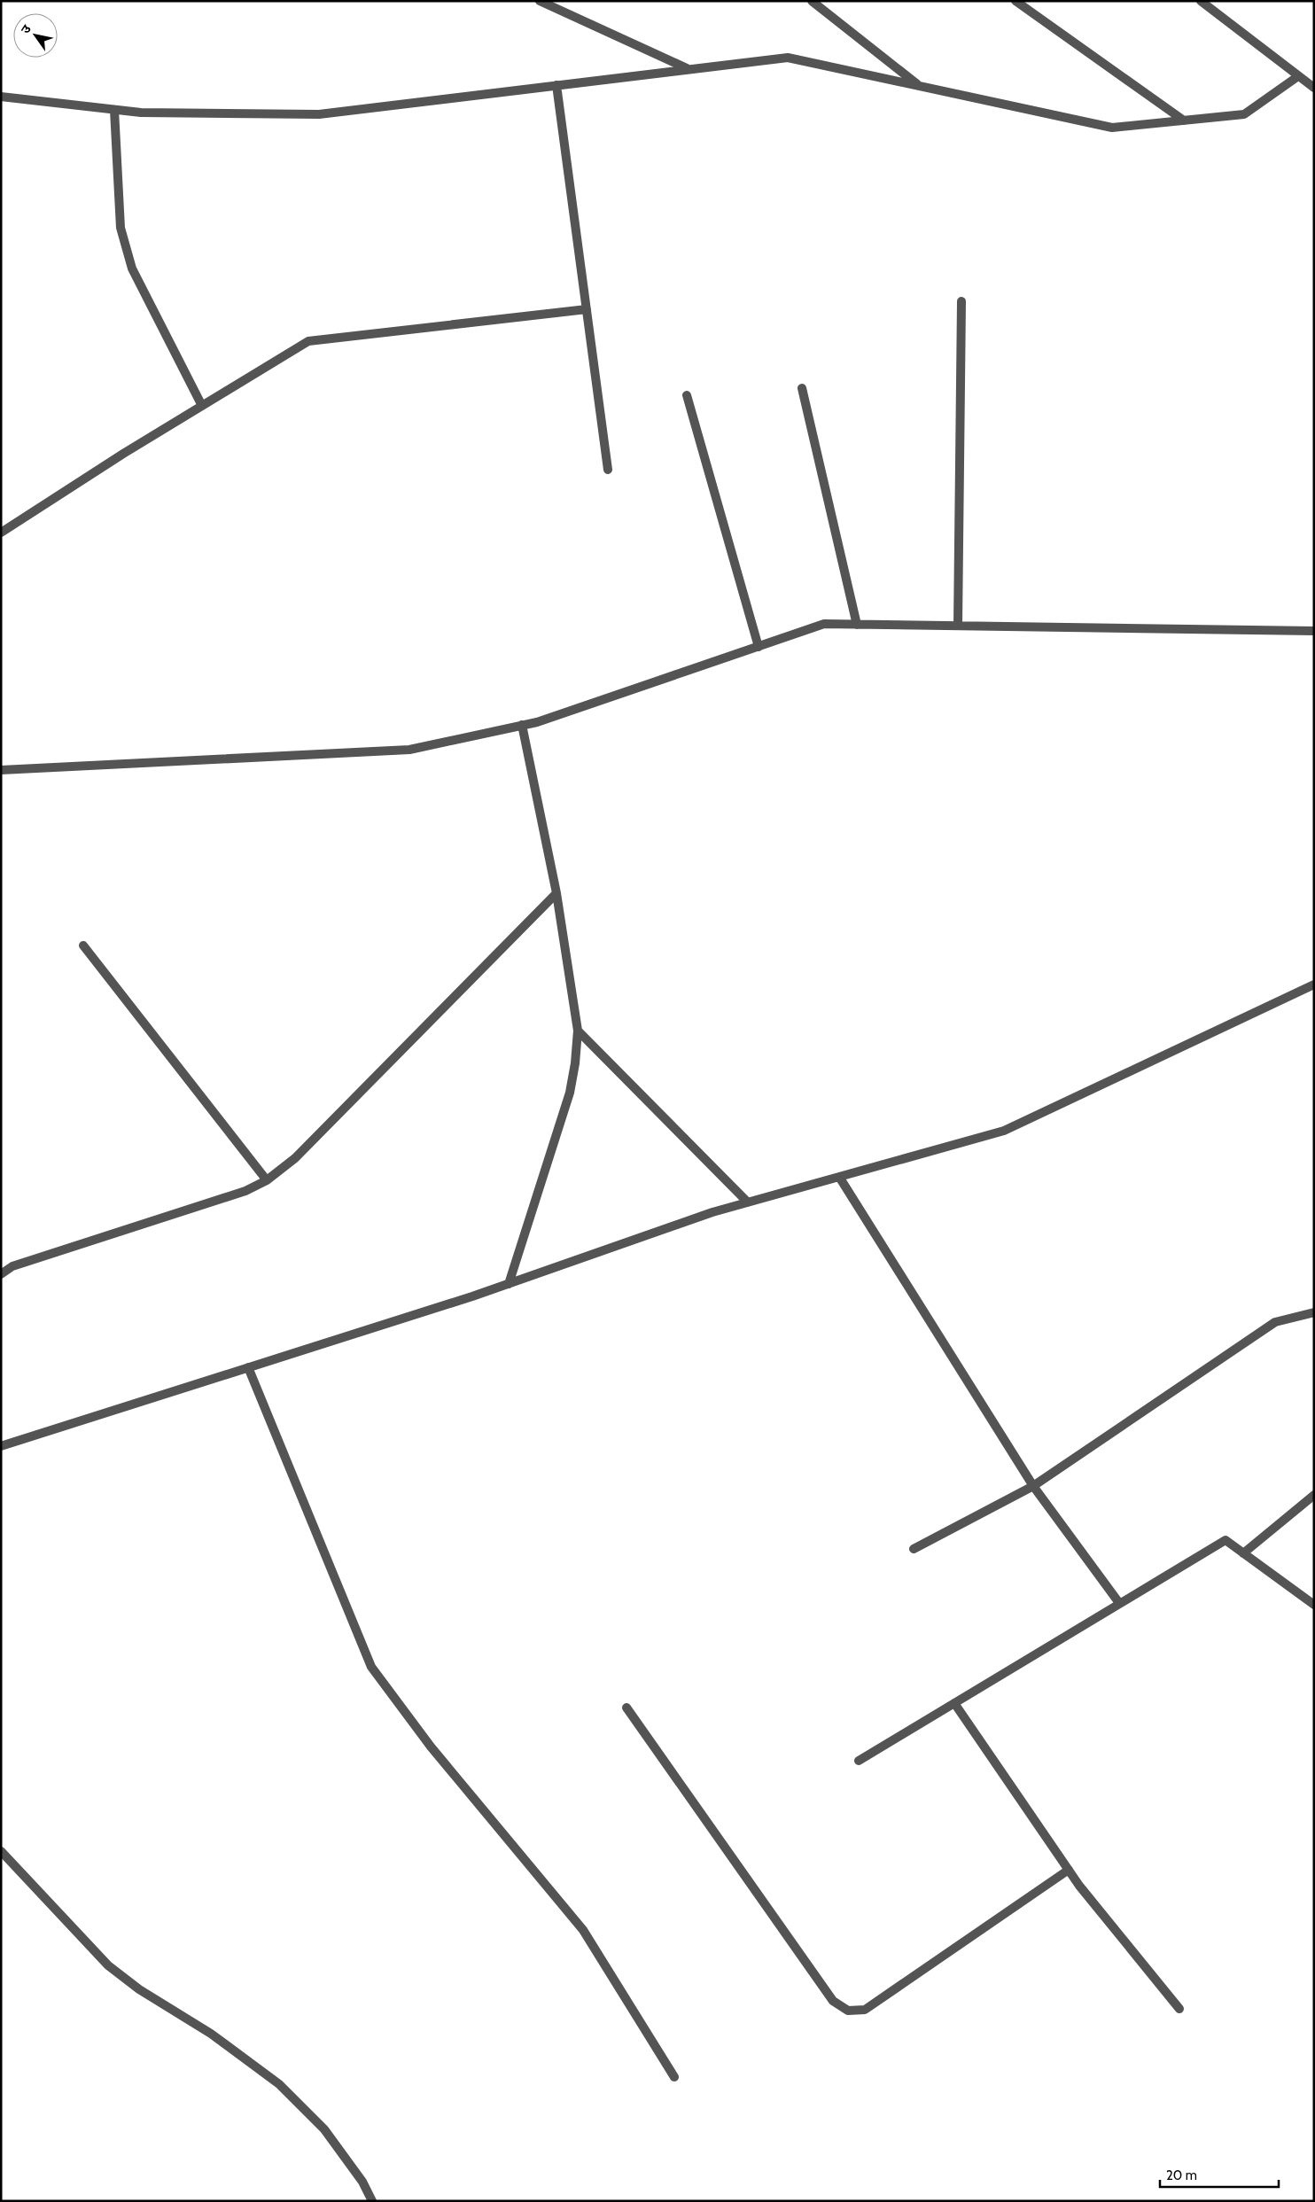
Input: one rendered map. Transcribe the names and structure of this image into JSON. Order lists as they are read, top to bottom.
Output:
{
  "scale_bar": "20 m",
  "north": "top left"
}
